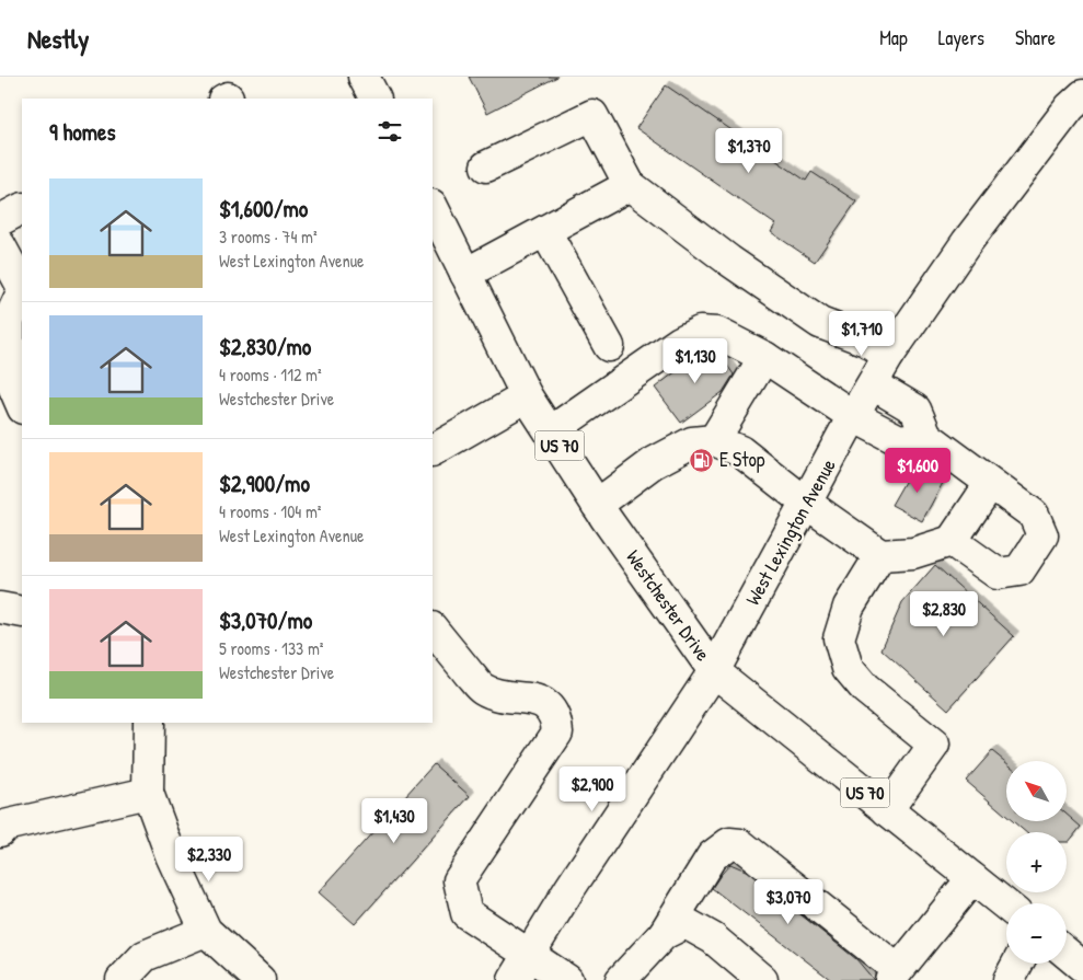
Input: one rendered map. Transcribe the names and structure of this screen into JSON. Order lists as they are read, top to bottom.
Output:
{
  "streets": {
    "street": ["US 70", "West Lexington Avenue", "Westchester Drive"]
  },
  "crossings": [
    ["West Lexington Avenue", "Westchester Drive"]
  ],
  "places": {
    "fuel station": ["E Stop"]
  },
  "north": "top left",
  "page": {
    "header": "Nestly",
    "nav": ["Map", "Layers", "Share"],
    "heading": "9 homes",
    "price": [
      "$1,370",
      "$1,710",
      "$1,130",
      "$1,600",
      "$2,830",
      "$2,900",
      "$1,430",
      "$2,330",
      "$3,070"
    ],
    "list": [
      {
        "name": "$1,600/mo",
        "note": "3 rooms · 74 m² · West Lexington Avenue"
      },
      {
        "name": "$2,830/mo",
        "note": "4 rooms · 112 m² · Westchester Drive"
      },
      {
        "name": "$2,900/mo",
        "note": "4 rooms · 104 m² · West Lexington Avenue"
      },
      {
        "name": "$3,070/mo",
        "note": "5 rooms · 133 m² · Westchester Drive"
      }
    ],
    "map_buttons": ["+", "−"]
  }
}
